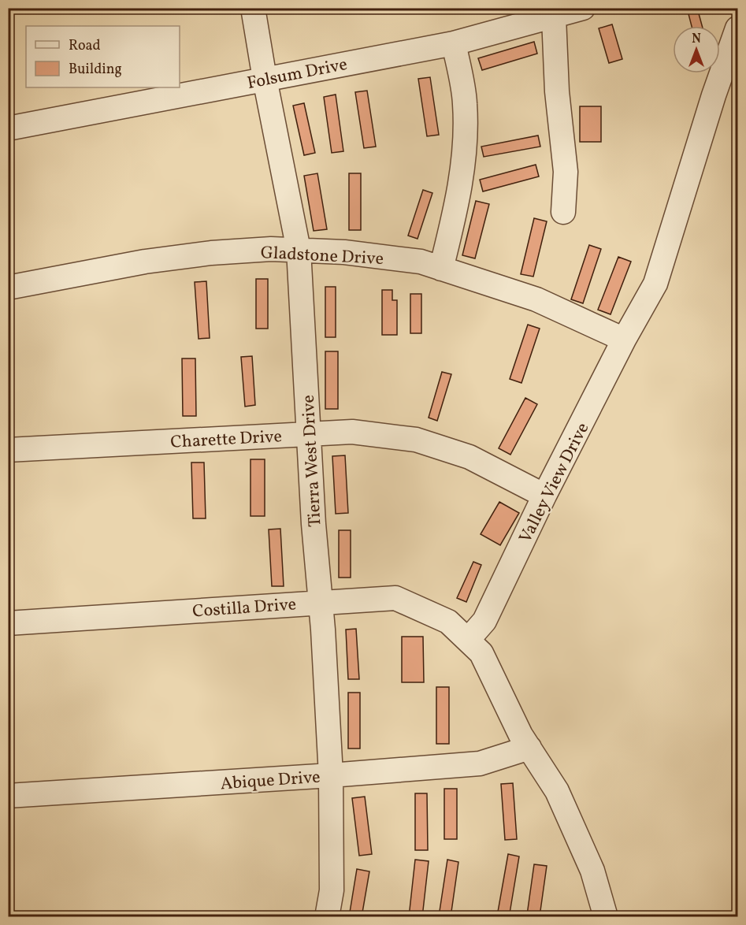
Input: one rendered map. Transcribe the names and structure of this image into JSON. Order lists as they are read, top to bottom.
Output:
{
  "streets": {
    "street": [
      "Folsum Drive",
      "Gladstone Drive",
      "Charette Drive",
      "Tierra West Drive",
      "Valley View Drive",
      "Costilla Drive",
      "Abique Drive"
    ]
  },
  "crossings": [
    ["Folsum Drive", "Tierra West Drive"],
    ["Gladstone Drive", "Tierra West Drive"],
    ["Gladstone Drive", "Valley View Drive"],
    ["Charette Drive", "Tierra West Drive"],
    ["Charette Drive", "Valley View Drive"],
    ["Tierra West Drive", "Costilla Drive"],
    ["Tierra West Drive", "Abique Drive"],
    ["Valley View Drive", "Costilla Drive"]
  ],
  "legend": ["Road", "Building"],
  "north": "top"
}
